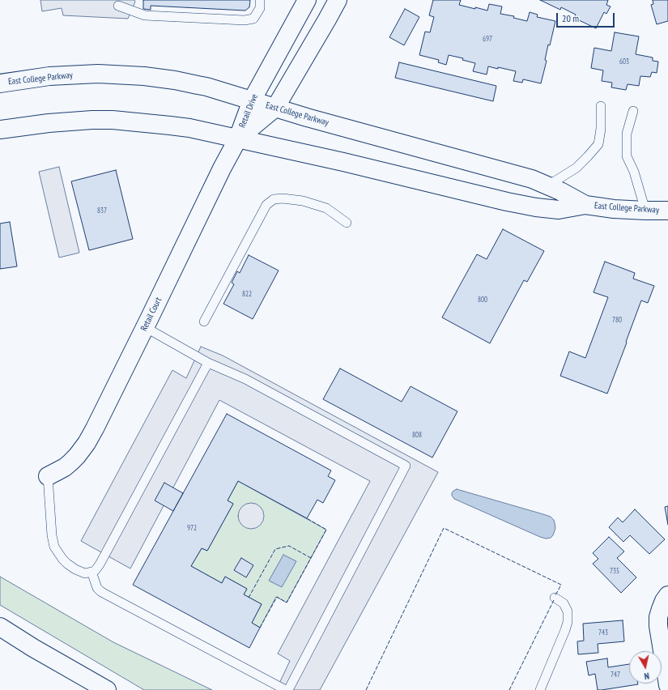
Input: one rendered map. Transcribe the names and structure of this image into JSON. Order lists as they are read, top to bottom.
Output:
{
  "streets": {
    "main road": ["East College Parkway", "Retail Drive", "Retail Court"]
  },
  "crossings": [
    ["East College Parkway", "Retail Drive"],
    ["East College Parkway", "Retail Court"],
    ["Retail Drive", "Retail Court"]
  ],
  "house_numbers": [
    "697",
    "603",
    "837",
    "822",
    "800",
    "780",
    "808",
    "972",
    "735",
    "743",
    "747"
  ],
  "scale_bar": "20 m",
  "north": "bottom"
}
